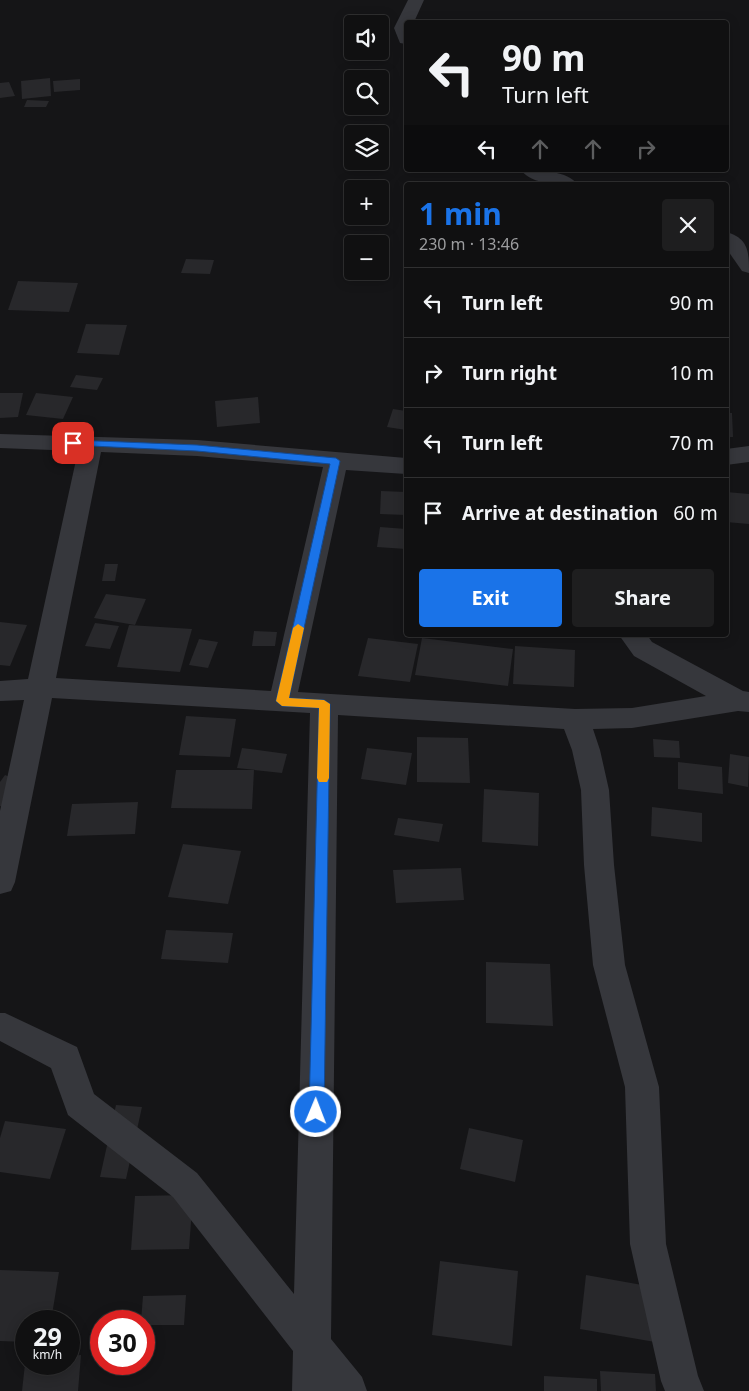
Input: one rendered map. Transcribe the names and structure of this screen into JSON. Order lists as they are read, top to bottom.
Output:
{
  "page": {
    "map_buttons": ["+", "−"],
    "turn": ["90 m", "Turn left"],
    "heading": ["1 min", "230 m · 13:46"],
    "list": [
      {
        "name": "Turn left",
        "value": "90 m"
      },
      {
        "name": "Turn right",
        "value": "10 m"
      },
      {
        "name": "Turn left",
        "value": "70 m"
      },
      {
        "name": "Arrive at destination",
        "value": "60 m"
      }
    ],
    "buttons": ["Exit", "Share"],
    "speed": "29 km/h",
    "limit": "30"
  }
}
